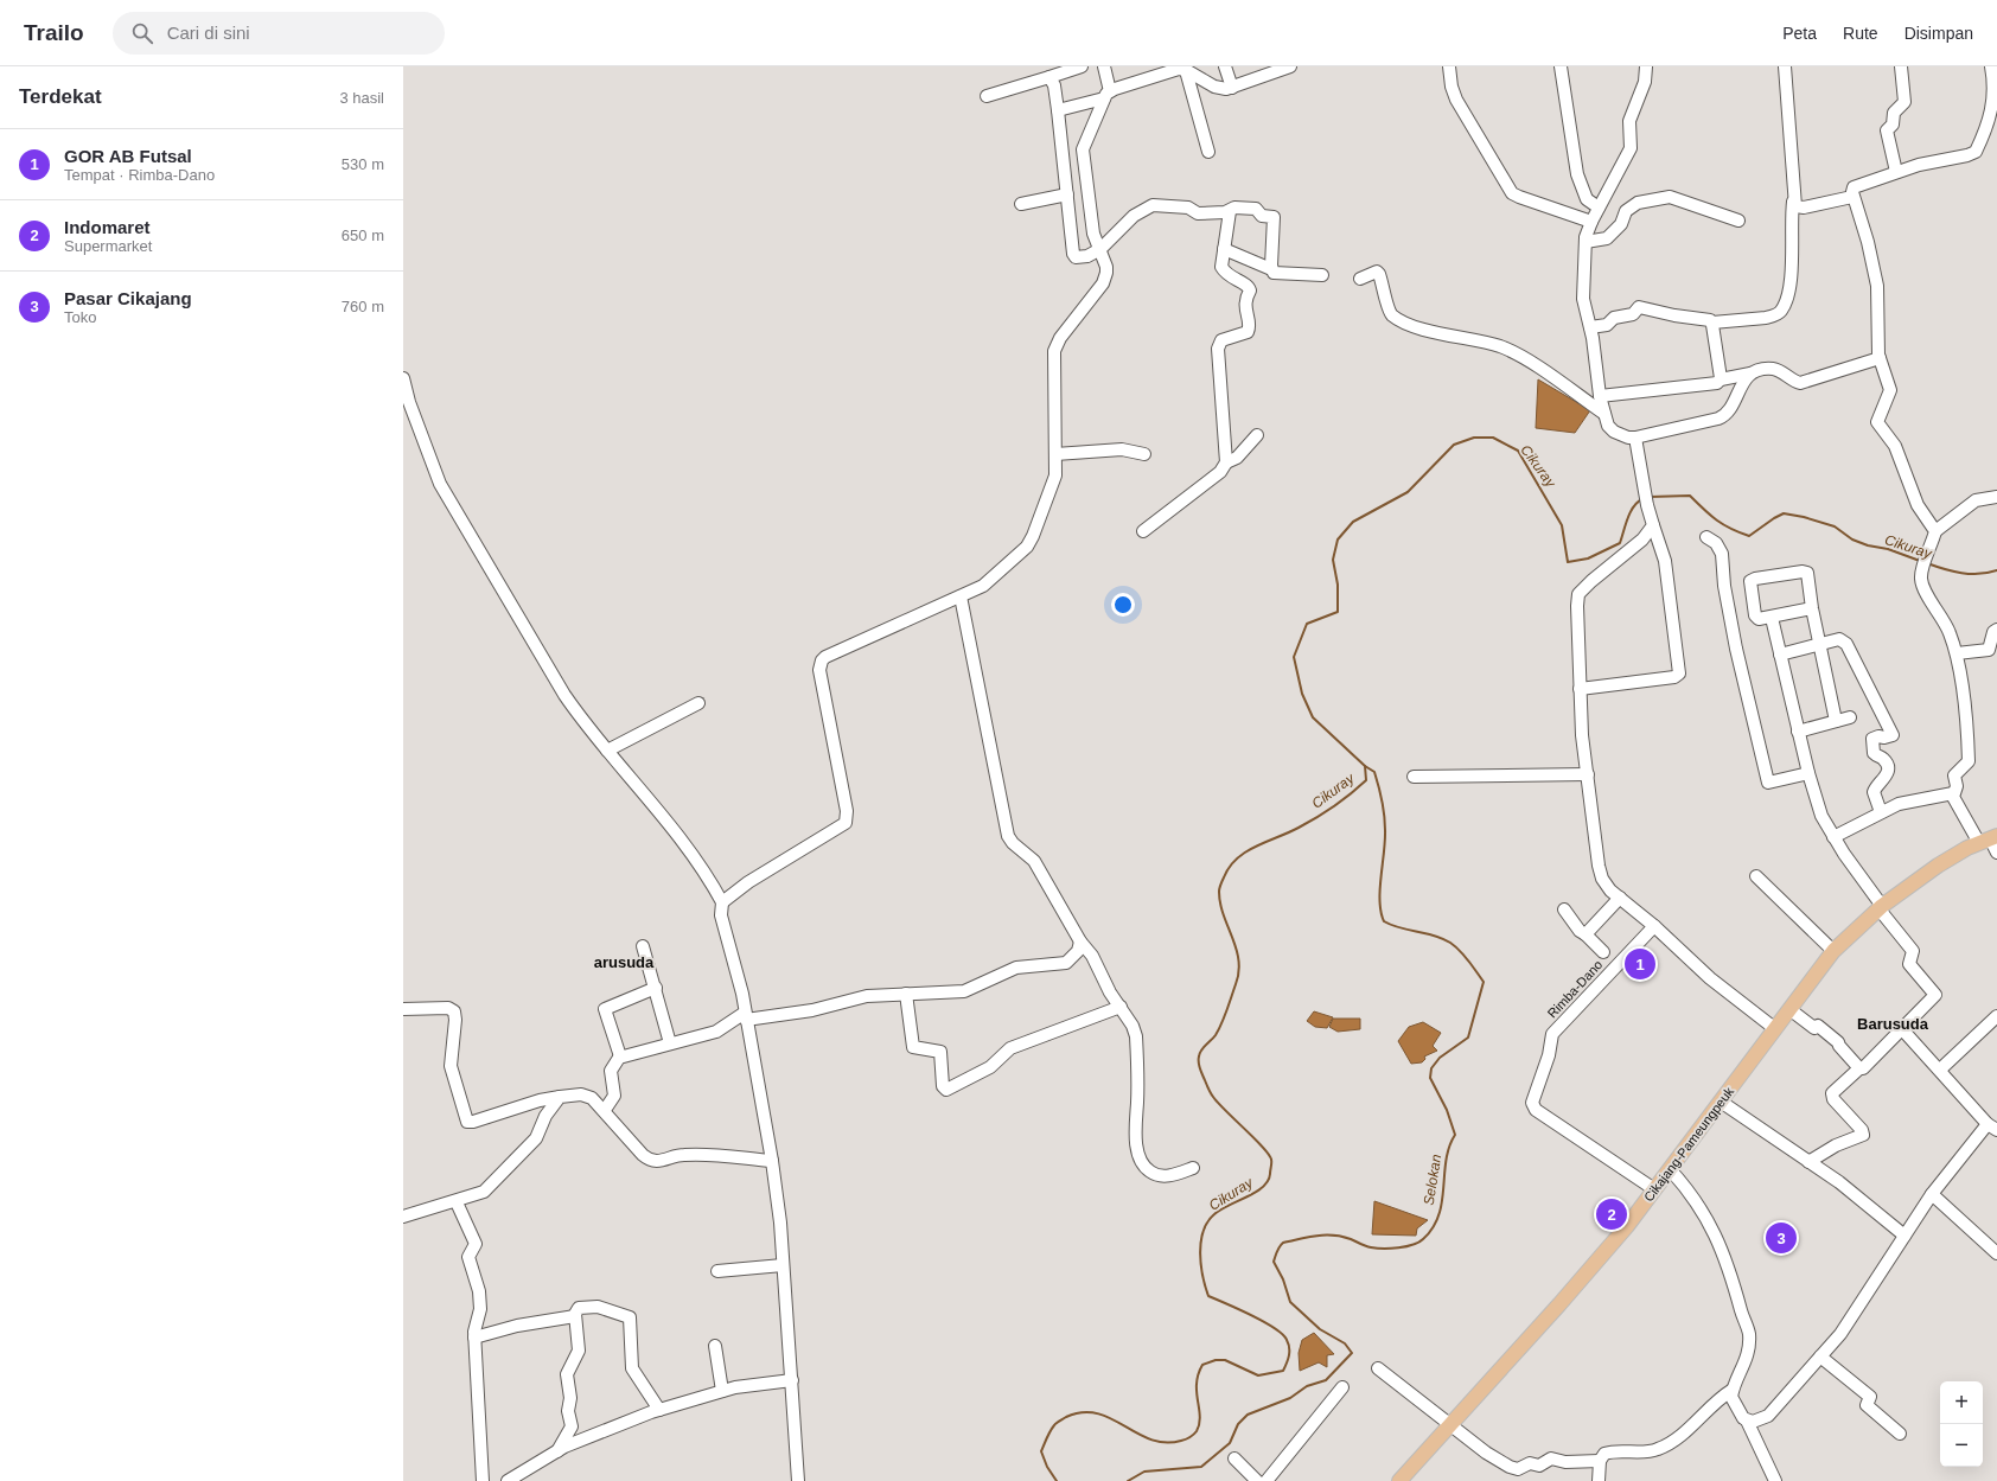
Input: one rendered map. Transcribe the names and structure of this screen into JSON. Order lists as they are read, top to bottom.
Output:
{
  "streets": {
    "main road": ["Cikajang-Pameungpeuk"],
    "street": ["Rimba-Dano"]
  },
  "crossings": [
    ["Rimba-Dano", "Cikajang-Pameungpeuk"]
  ],
  "districts": ["arusuda", "Barusuda"],
  "water": ["Cikuray", "Selokan"],
  "page": {
    "header": "Trailo",
    "search": "Cari di sini",
    "nav": ["Peta", "Rute", "Disimpan"],
    "heading": ["Terdekat", "3 hasil"],
    "list": [
      {
        "mark": "1",
        "name": "GOR AB Futsal",
        "note": "Tempat · Rimba-Dano",
        "value": "530 m"
      },
      {
        "mark": "2",
        "name": "Indomaret",
        "note": "Supermarket",
        "value": "650 m"
      },
      {
        "mark": "3",
        "name": "Pasar Cikajang",
        "note": "Toko",
        "value": "760 m"
      }
    ],
    "pins": ["1", "2", "3"],
    "map_buttons": ["+", "−"]
  }
}
